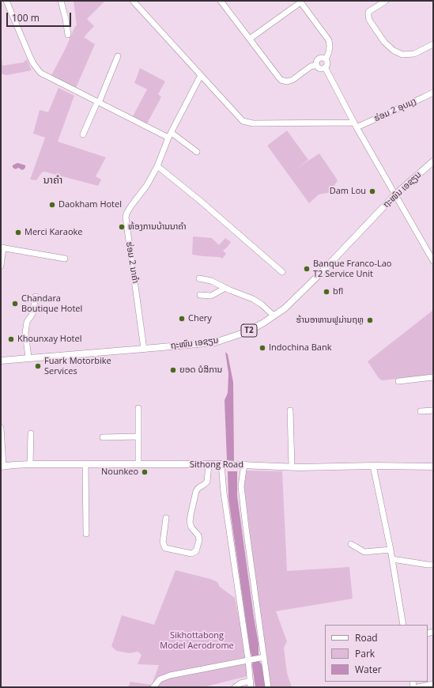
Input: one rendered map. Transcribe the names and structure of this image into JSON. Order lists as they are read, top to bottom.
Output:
{
  "streets": {
    "main road": ["ຖະໜົນ ເອຊຽນ", "T2", "Sithong Road"],
    "street": ["ຮ່ອມ 2 ອຸບມຸງ", "ຮ່ອມ 2 ນາຄຳ"]
  },
  "crossings": [
    ["ຖະໜົນ ເອຊຽນ", "ຮ່ອມ 2 ນາຄຳ"]
  ],
  "districts": ["ນາຄຳ"],
  "parks": ["Sikhottabong Model Aerodrome"],
  "places": [
    "Dam Lou",
    "Daokham Hotel",
    "ຫ້ອງການບ້ານນາຄໍາ",
    "Merci Karaoke",
    "Banque Franco-Lao T2 Service Unit",
    "bfl",
    "Chandara Boutique Hotel",
    "Chery",
    "ຮ້ານອາຫານຟູມ່ານຖຫຼ",
    "Khounxay Hotel",
    "Indochina Bank",
    "Fuark Motorbike Services",
    "ຍອດ ບໍສິການ",
    "Nounkeo"
  ],
  "legend": ["Road", "Park", "Water"],
  "scale_bar": "100 m"
}
